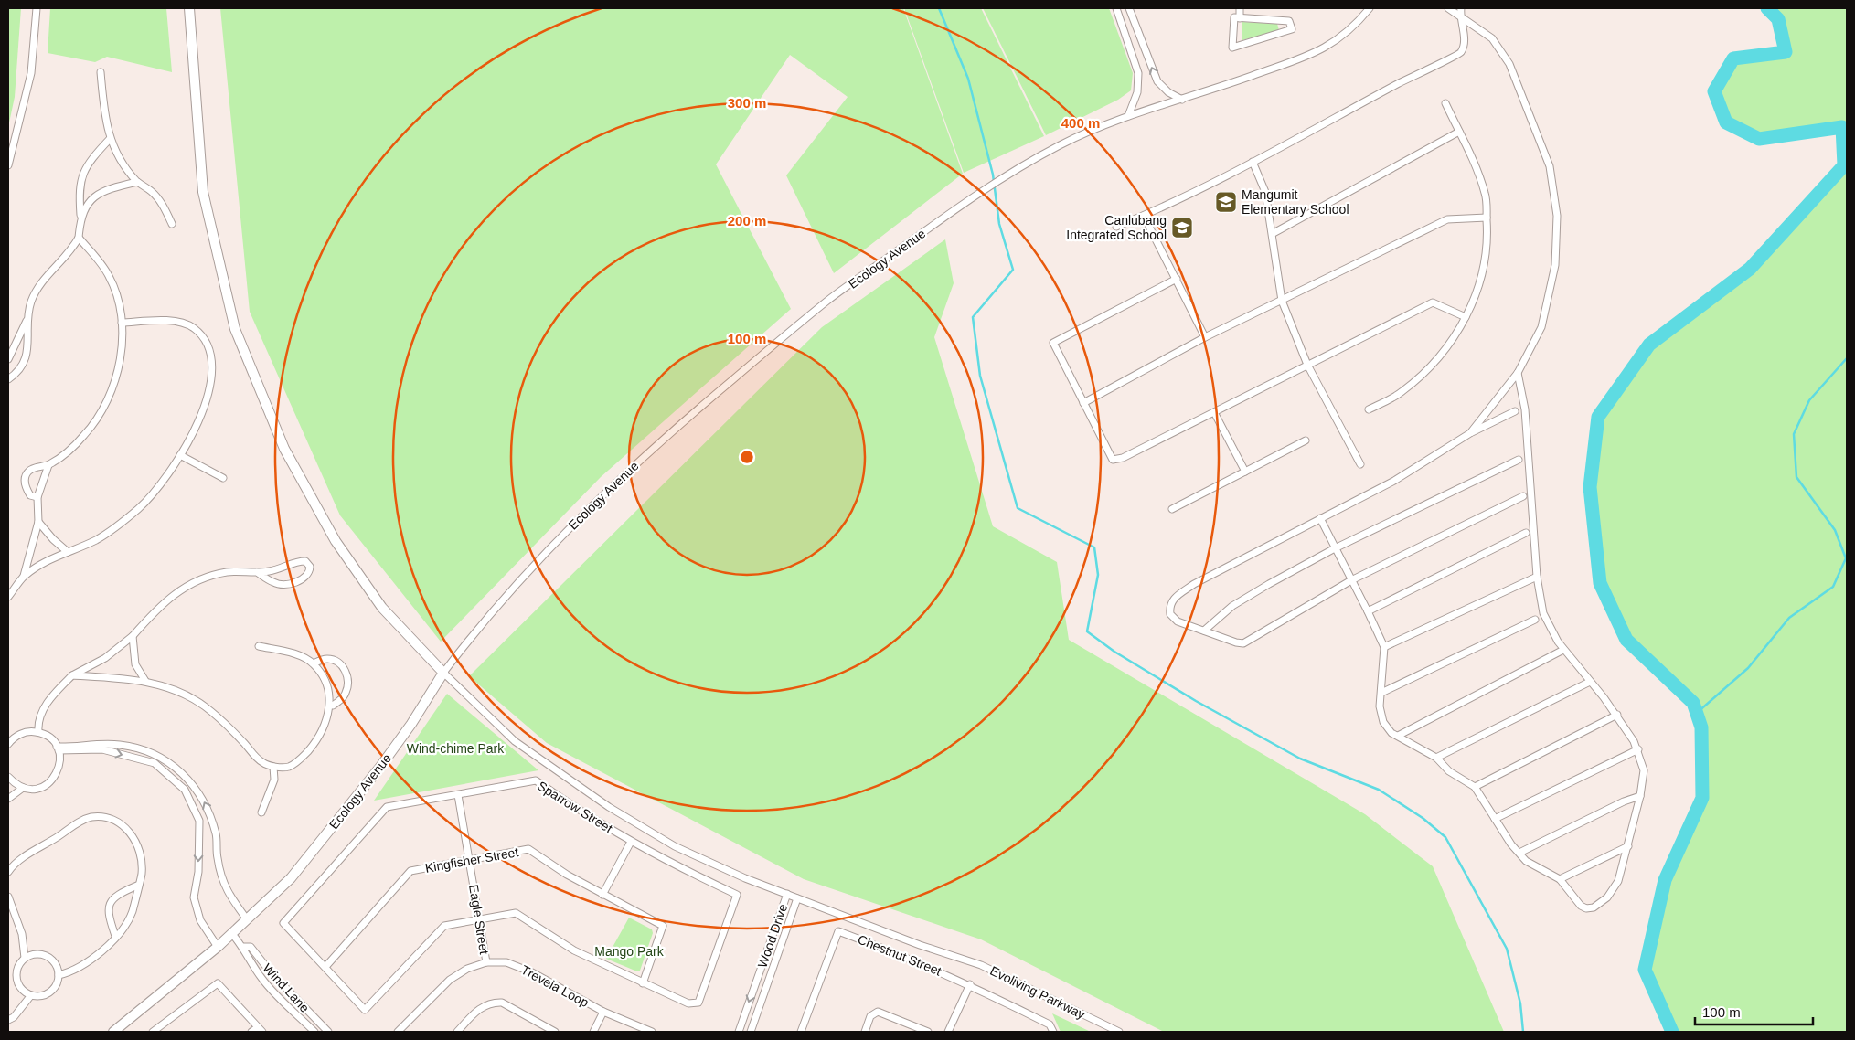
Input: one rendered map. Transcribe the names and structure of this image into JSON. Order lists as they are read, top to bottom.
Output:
{
  "streets": {
    "street": [
      "Ecology Avenue",
      "Sparrow Street",
      "Kingfisher Street",
      "Eagle Street",
      "Wood Drive",
      "Chestnut Street",
      "Treveia Loop",
      "Wind Lane",
      "Evoliving Parkway"
    ]
  },
  "crossings": [
    ["Ecology Avenue", "Wind Lane"],
    ["Ecology Avenue", "Evoliving Parkway"],
    ["Sparrow Street", "Kingfisher Street"],
    ["Sparrow Street", "Eagle Street"],
    ["Kingfisher Street", "Eagle Street"],
    ["Eagle Street", "Treveia Loop"],
    ["Wood Drive", "Evoliving Parkway"]
  ],
  "parks": ["Wind-chime Park", "Mango Park"],
  "places": {
    "school or university": ["Mangumit Elementary School", "Canlubang Integrated School"]
  },
  "scale_bar": "100 m",
  "rings": [
    "300 m",
    "400 m",
    "200 m",
    "100 m"
  ]
}
